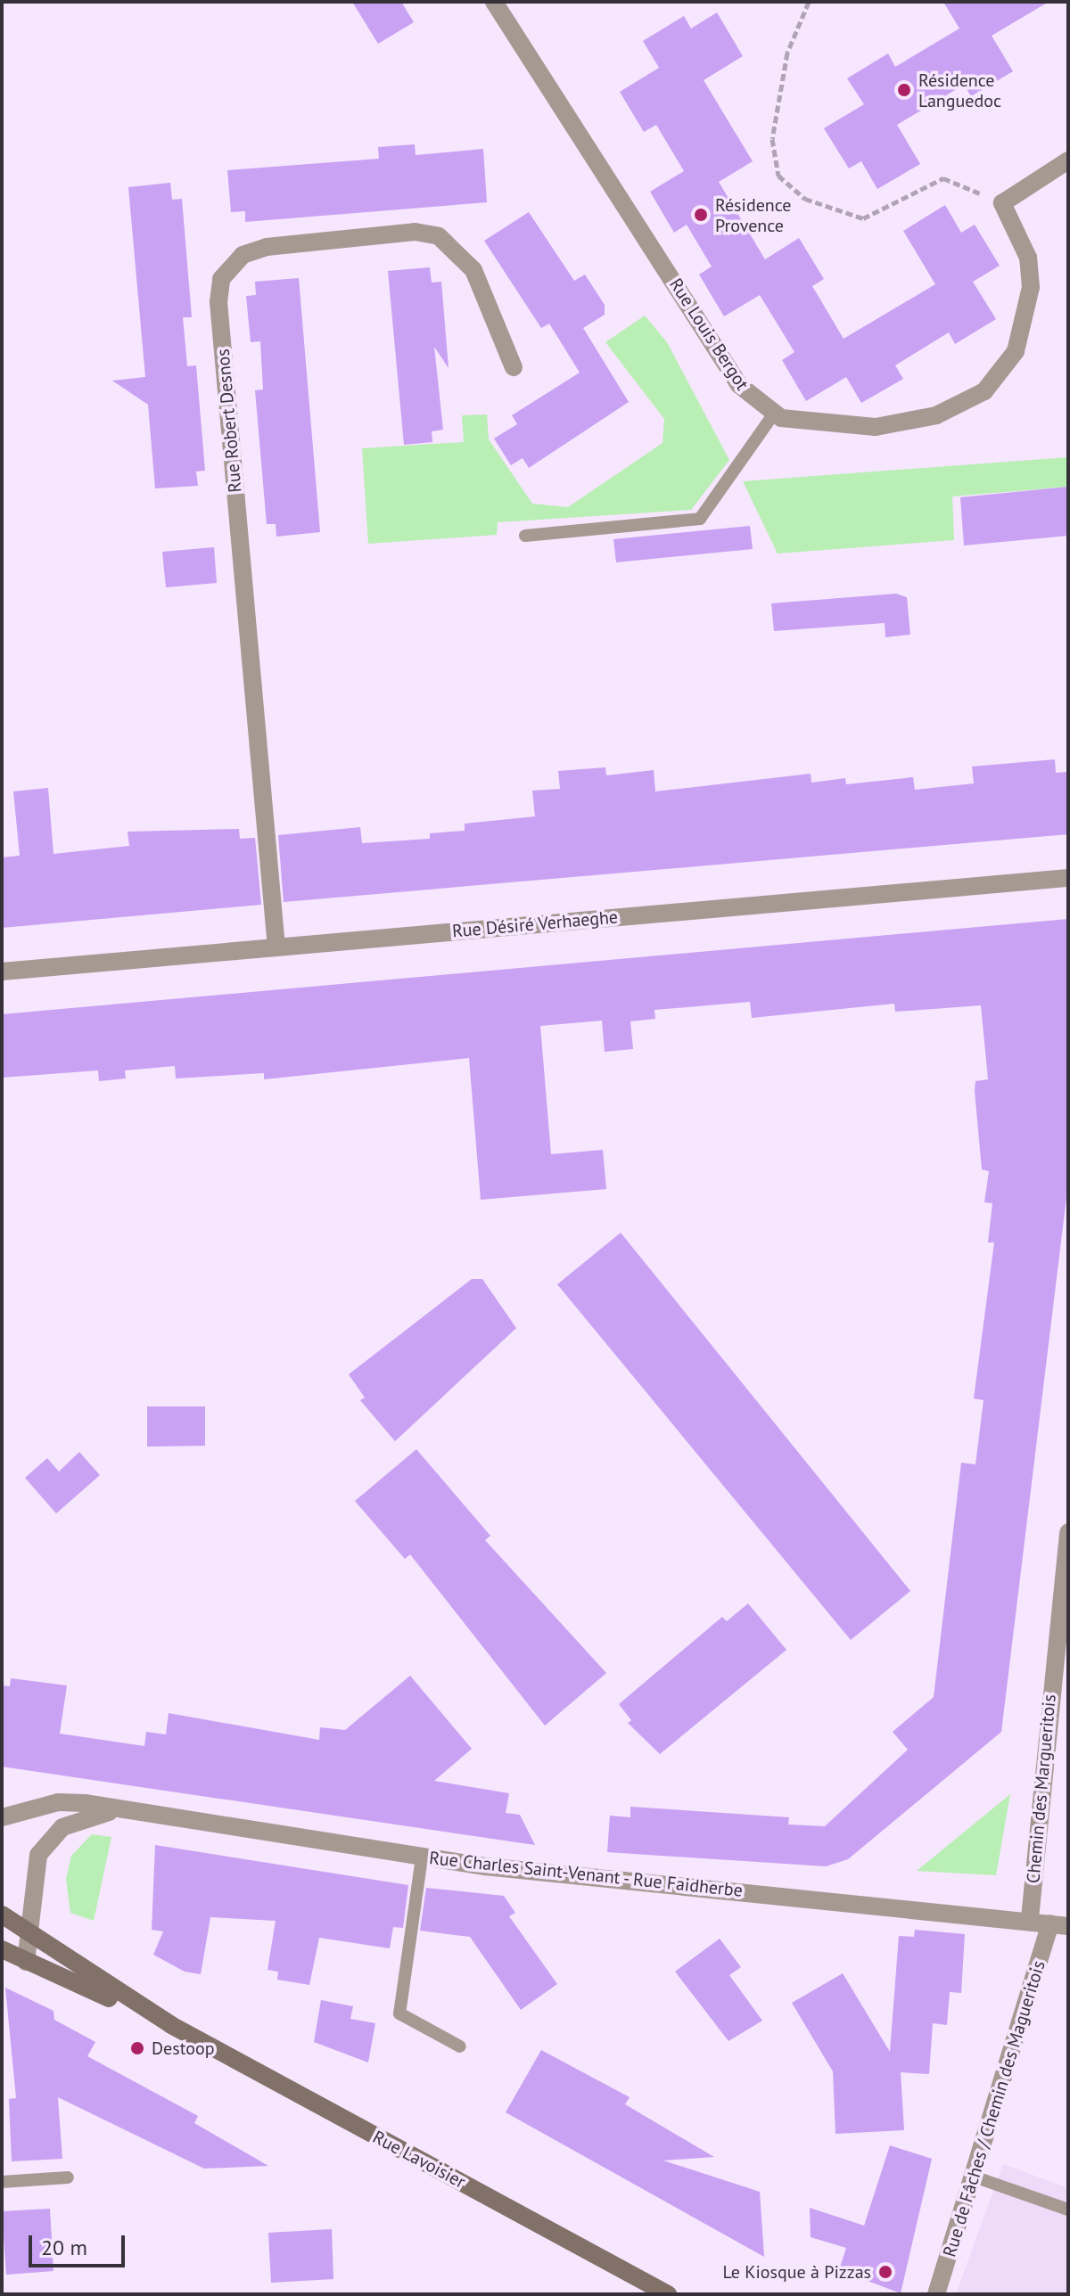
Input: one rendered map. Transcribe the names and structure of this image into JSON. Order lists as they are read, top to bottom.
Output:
{
  "streets": {
    "main road": ["Rue Lavoisier"],
    "street": [
      "Rue Louis Bergot",
      "Rue Robert Desnos",
      "Rue Désiré Verhaeghe",
      "Chemin des Margueritois",
      "Rue Charles Saint-Venant - Rue Faidherbe",
      "Rue de Fâches / Chemin des Magueritois"
    ]
  },
  "crossings": [
    ["Rue Robert Desnos", "Rue Désiré Verhaeghe"],
    ["Chemin des Margueritois", "Rue Charles Saint-Venant - Rue Faidherbe"],
    ["Rue Charles Saint-Venant - Rue Faidherbe", "Rue de Fâches / Chemin des Magueritois"]
  ],
  "places": [
    "Résidence Languedoc",
    "Résidence Provence",
    "Destoop",
    "Le Kiosque à Pizzas"
  ],
  "scale_bar": "20 m"
}
